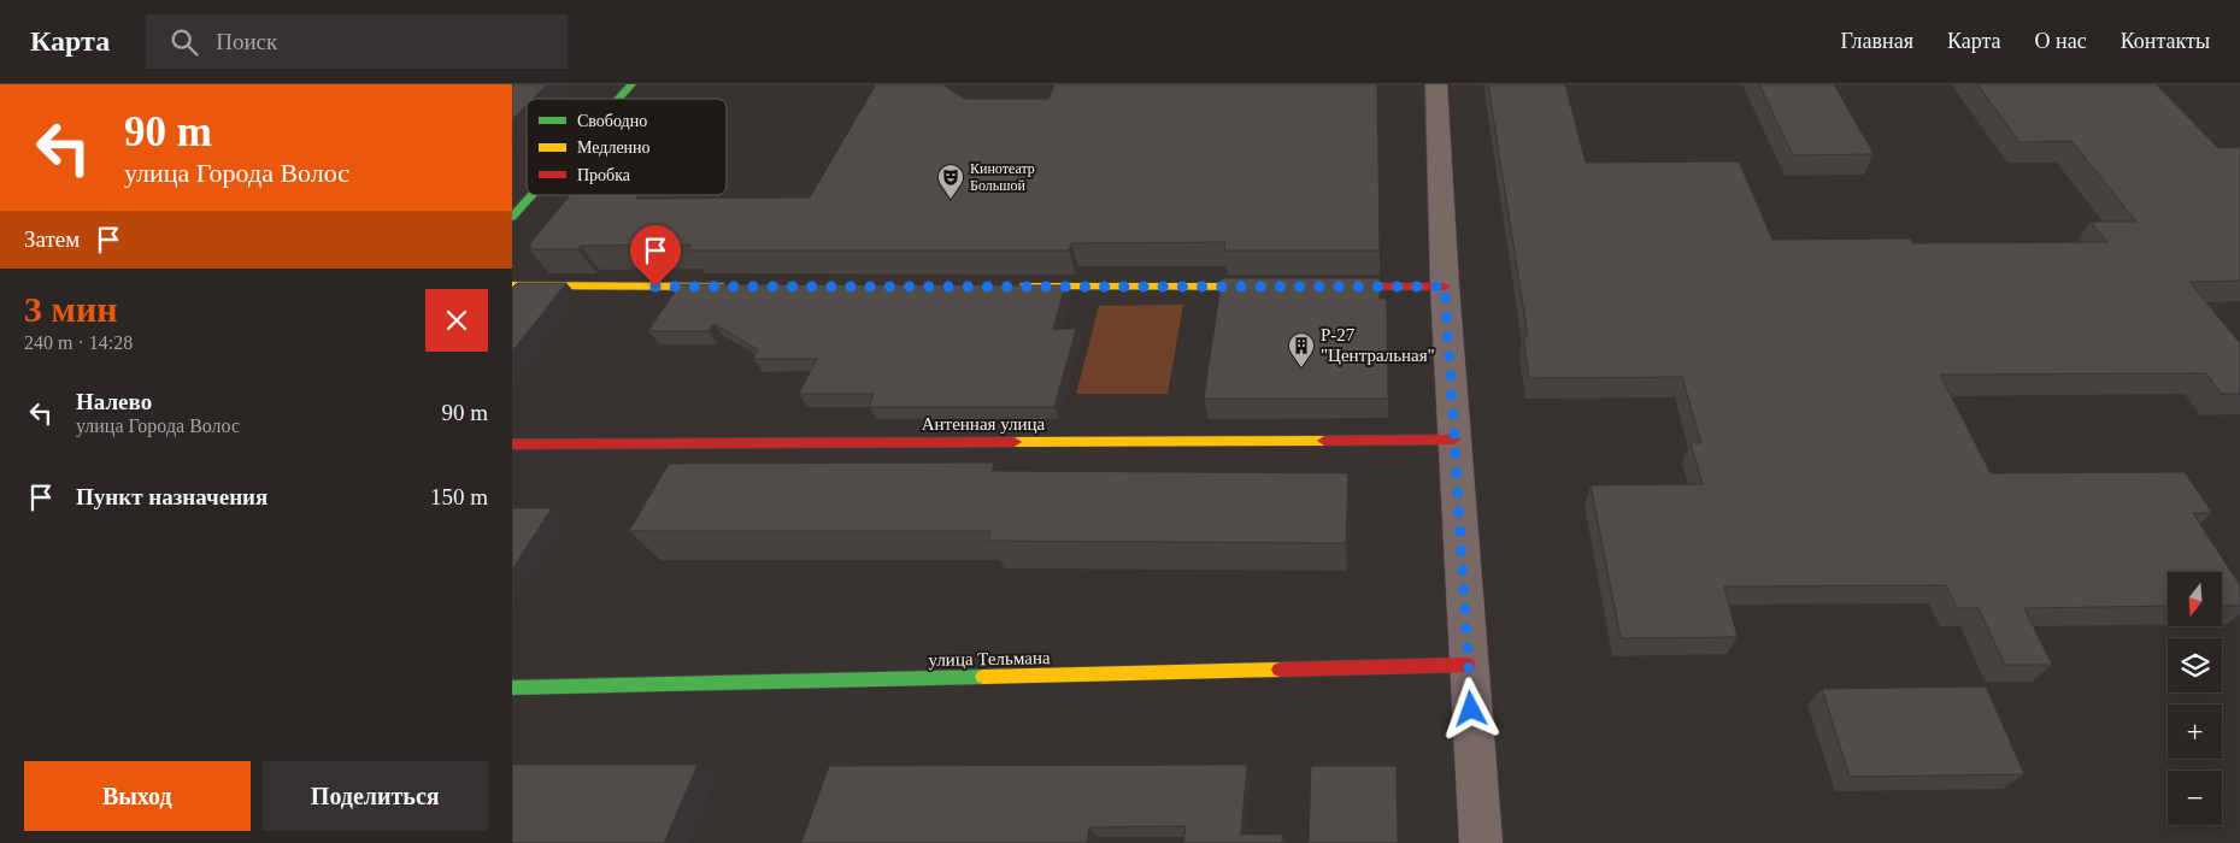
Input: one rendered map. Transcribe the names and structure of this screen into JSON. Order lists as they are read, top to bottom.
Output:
{
  "streets": {
    "street": ["Антенная улица", "улица Тельмана"]
  },
  "places": {
    "theatre": ["Кинотеатр Большой"],
    "building": ["Р-27 \"Центральная\""]
  },
  "legend": ["Свободно", "Медленно", "Пробка"],
  "north": "bottom",
  "page": {
    "header": "Карта",
    "search": "Поиск",
    "nav": [
      "Главная",
      "Карта",
      "О нас",
      "Контакты"
    ],
    "turn": ["90 m", "улица Города Волос"],
    "then": "Затем",
    "heading": ["3 мин", "240 m · 14:28"],
    "list": [
      {
        "name": "Налево",
        "note": "улица Города Волос",
        "value": "90 m"
      },
      {
        "name": "Пункт назначения",
        "value": "150 m"
      }
    ],
    "map_buttons": ["+", "−"],
    "buttons": ["Выход", "Поделиться"]
  }
}
